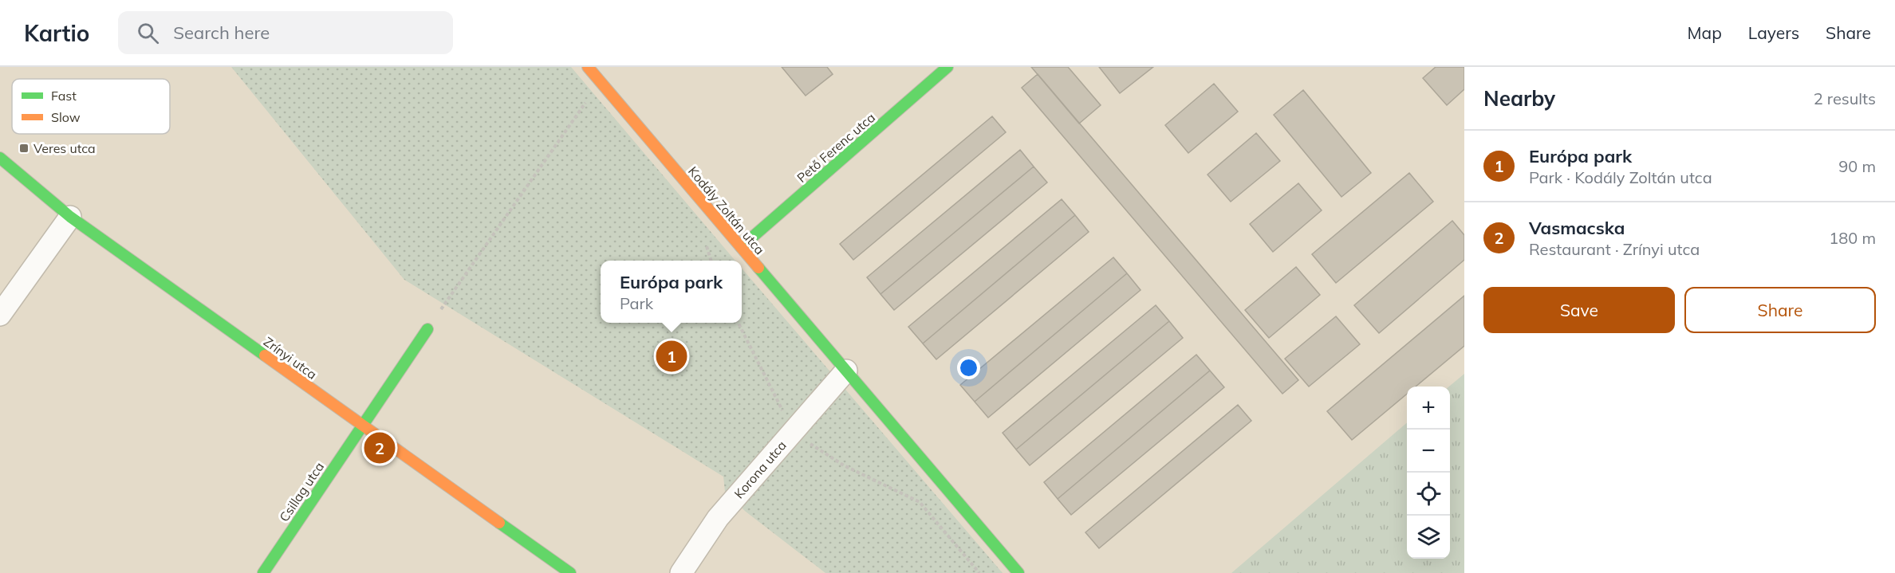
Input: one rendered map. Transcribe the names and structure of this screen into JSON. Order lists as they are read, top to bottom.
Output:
{
  "streets": {
    "street": [
      "Pető Ferenc utca",
      "Kodály Zoltán utca",
      "Zrínyi utca",
      "Korona utca",
      "Csillag utca"
    ]
  },
  "crossings": [
    ["Pető Ferenc utca", "Kodály Zoltán utca"],
    ["Kodály Zoltán utca", "Korona utca"],
    ["Zrínyi utca", "Csillag utca"]
  ],
  "places": {
    "transit": ["Veres utca"]
  },
  "legend": ["Fast", "Slow"],
  "page": {
    "header": "Kartio",
    "search": "Search here",
    "nav": ["Map", "Layers", "Share"],
    "heading": ["Nearby", "2 results"],
    "list": [
      {
        "mark": "1",
        "name": "Európa park",
        "note": "Park · Kodály Zoltán utca",
        "value": "90 m"
      },
      {
        "mark": "2",
        "name": "Vasmacska",
        "note": "Restaurant · Zrínyi utca",
        "value": "180 m"
      }
    ],
    "popup": ["Európa park", "Park"],
    "buttons": ["Save", "Share"],
    "pins": ["1", "2"],
    "map_buttons": ["+", "−"]
  }
}
